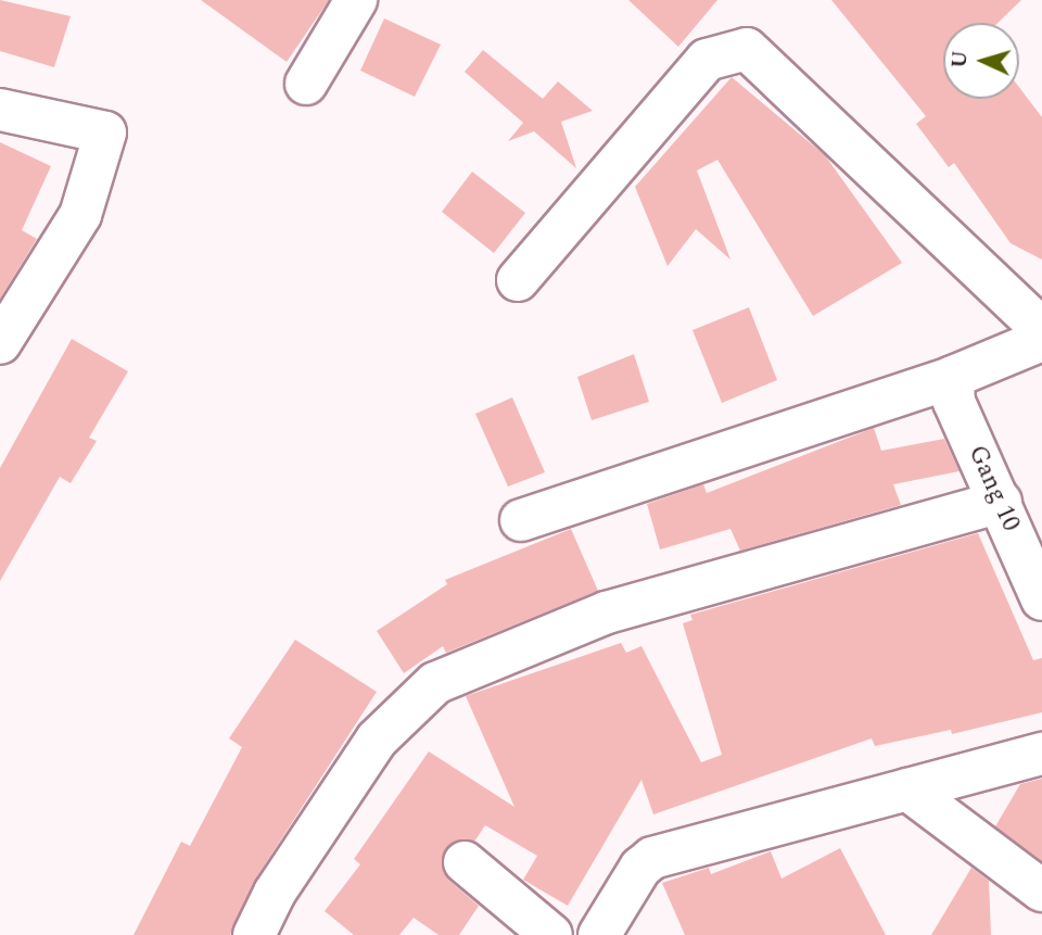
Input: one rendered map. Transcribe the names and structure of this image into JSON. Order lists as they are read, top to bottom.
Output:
{
  "streets": {
    "street": ["Gang 10"]
  },
  "north": "left"
}
